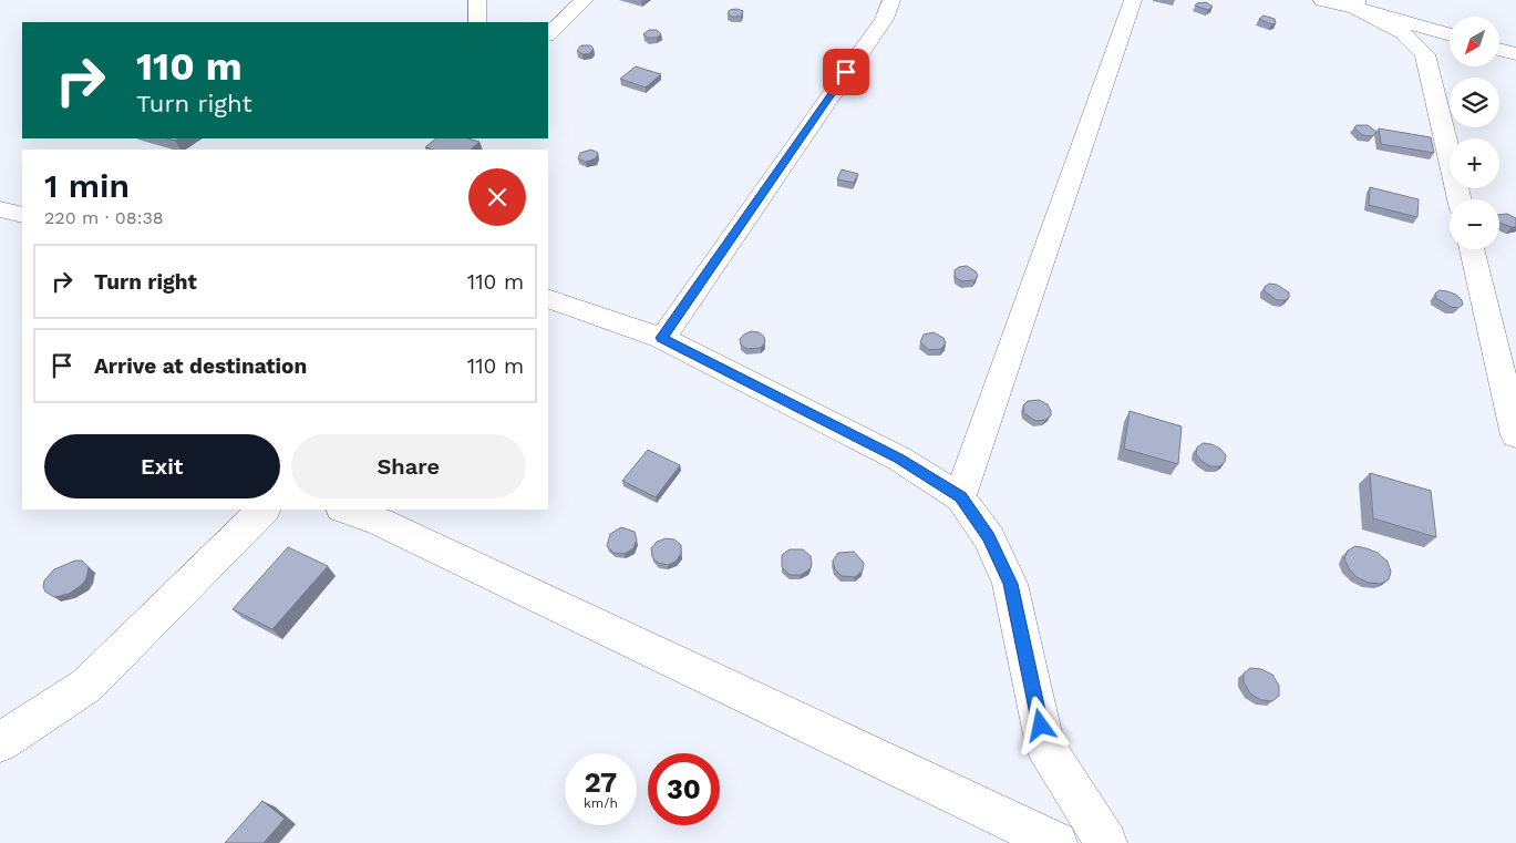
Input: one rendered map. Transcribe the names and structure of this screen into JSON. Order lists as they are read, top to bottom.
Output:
{
  "north": "bottom left",
  "page": {
    "map_buttons": ["+", "−"],
    "turn": ["110 m", "Turn right"],
    "heading": ["1 min", "220 m · 08:38"],
    "list": [
      {
        "name": "Turn right",
        "value": "110 m"
      },
      {
        "name": "Arrive at destination",
        "value": "110 m"
      }
    ],
    "buttons": ["Exit", "Share"],
    "speed": "27 km/h",
    "limit": "30"
  }
}
